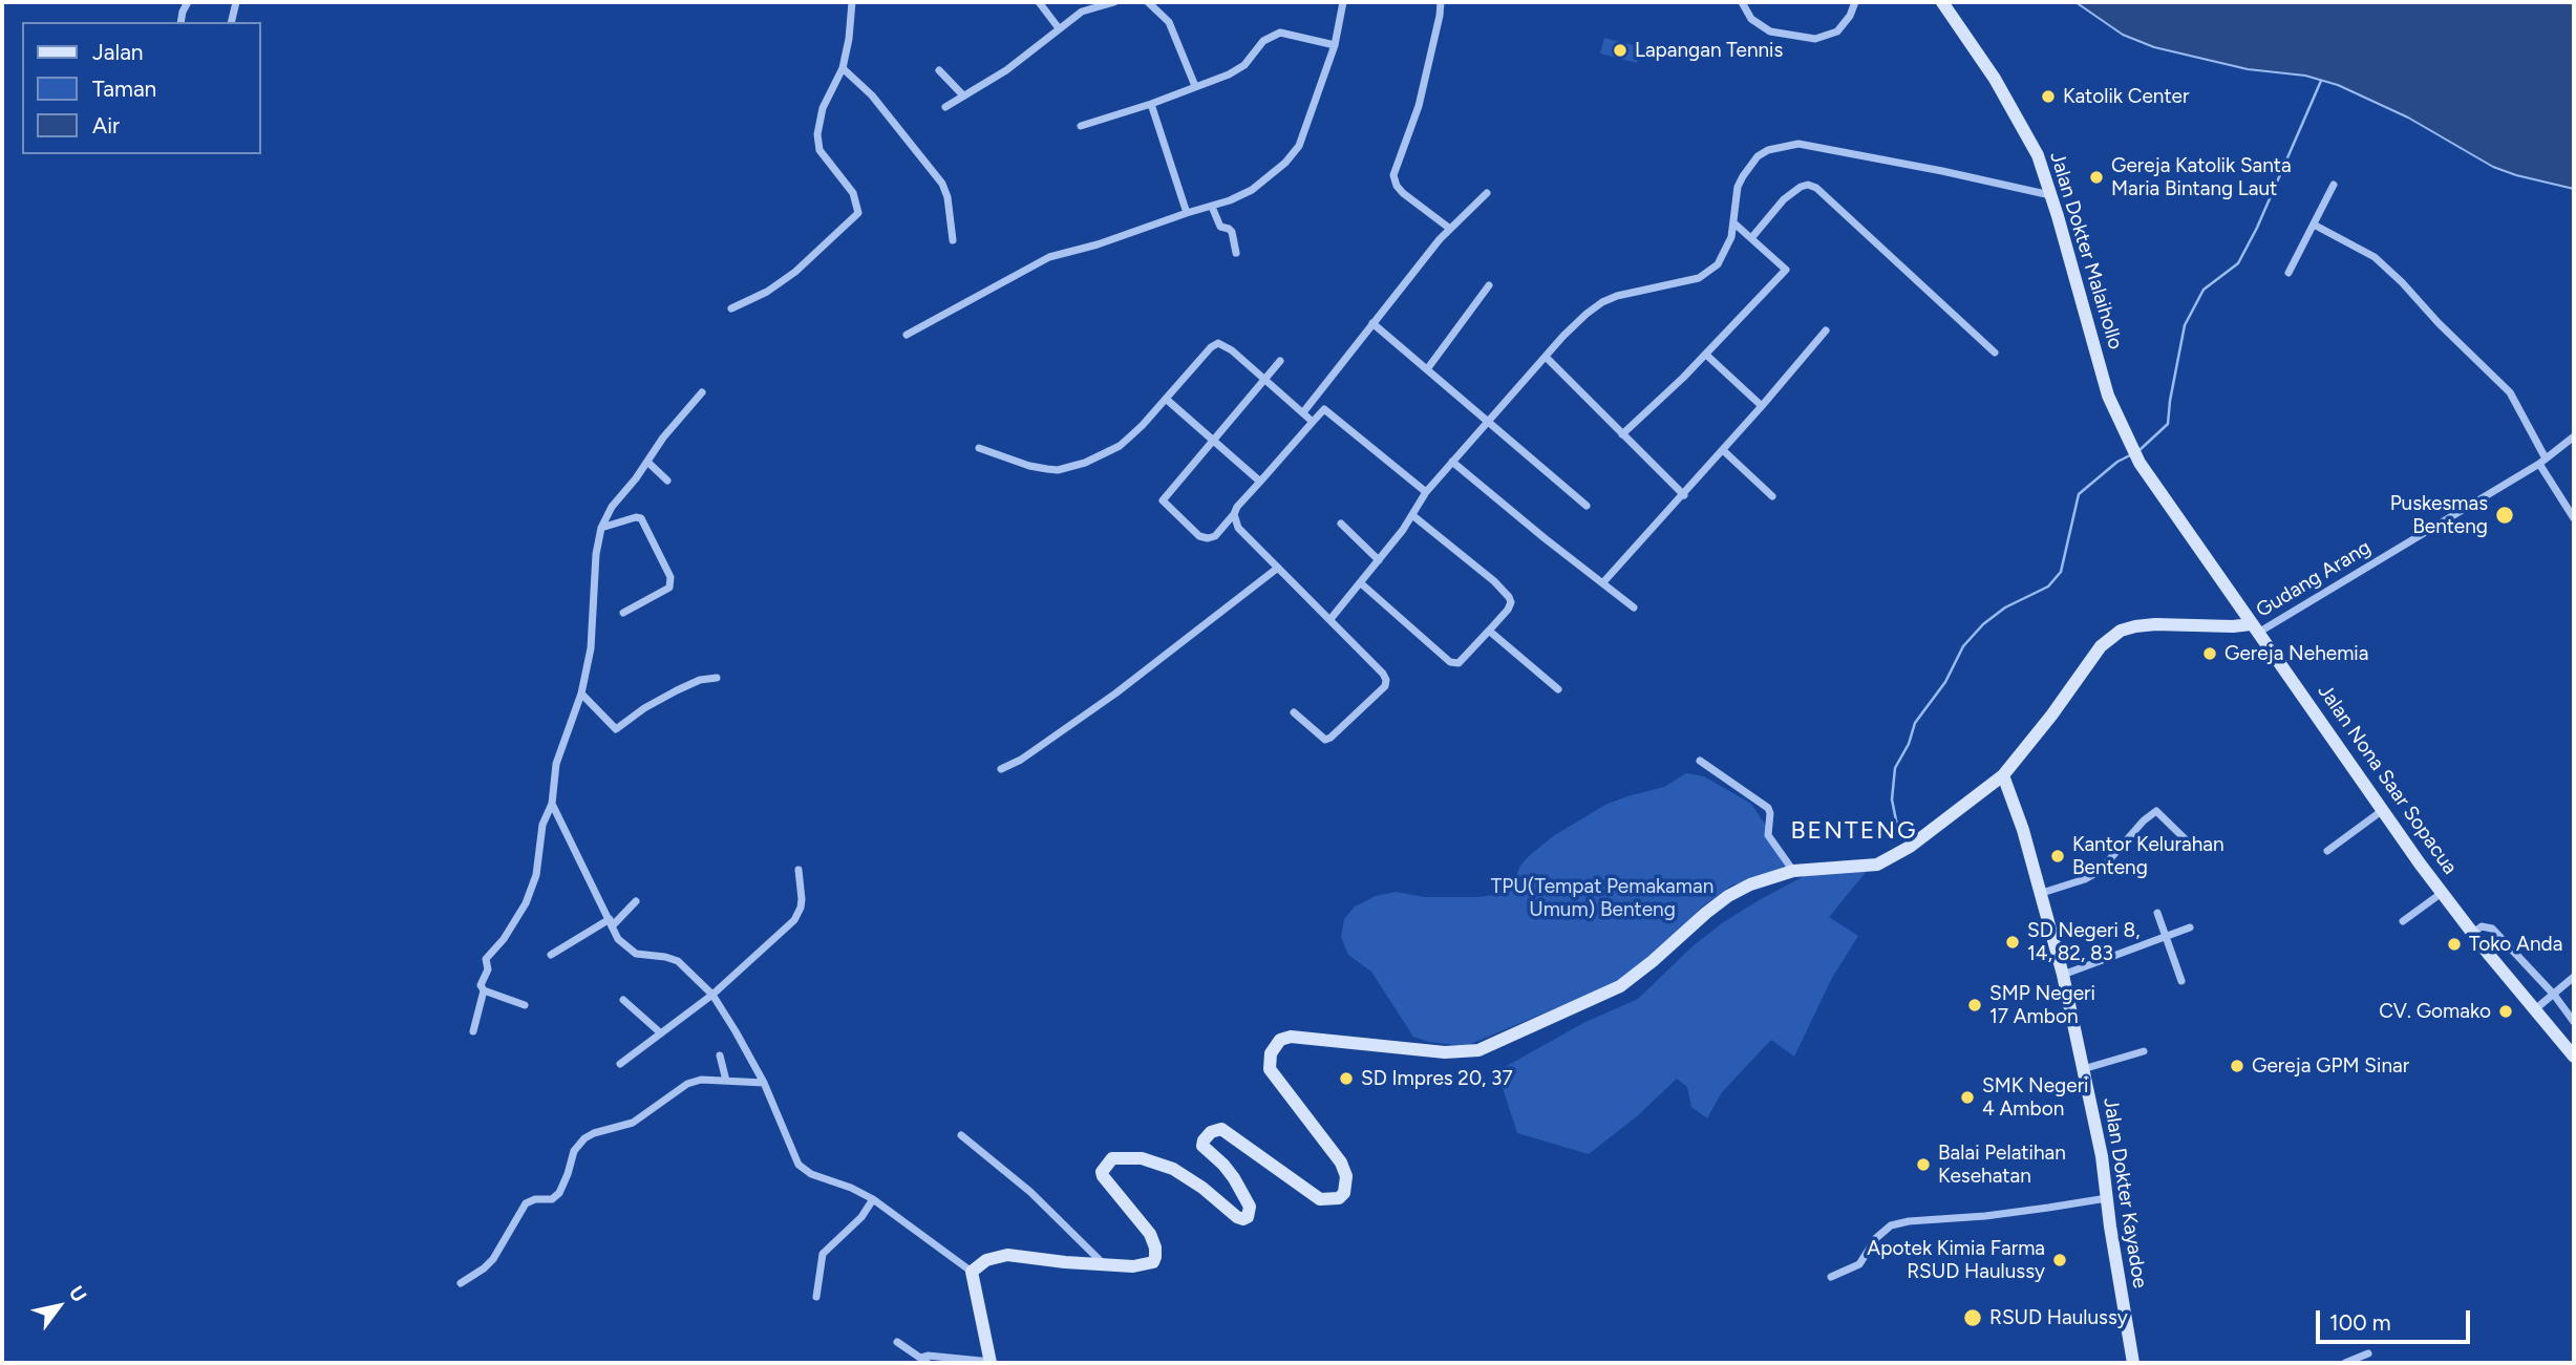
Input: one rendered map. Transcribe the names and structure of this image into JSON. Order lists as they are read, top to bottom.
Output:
{
  "streets": {
    "street": [
      "Jalan Dokter Malaihollo",
      "Gudang Arang",
      "Jalan Nona Saar Sopacua",
      "Jalan Dokter Kayadoe"
    ]
  },
  "crossings": [
    ["Jalan Dokter Malaihollo", "Jalan Nona Saar Sopacua"],
    ["Gudang Arang", "Jalan Nona Saar Sopacua"]
  ],
  "districts": ["BENTENG"],
  "parks": ["TPU(Tempat Pemakaman Umum) Benteng"],
  "places": [
    "Lapangan Tennis",
    "Katolik Center",
    "Gereja Katolik Santa Maria Bintang Laut",
    "Puskesmas Benteng",
    "Gereja Nehemia",
    "Kantor Kelurahan Benteng",
    "SD Negeri 8, 14, 82, 83",
    "Toko Anda",
    "SMP Negeri 17 Ambon",
    "CV. Gomako",
    "Gereja GPM Sinar",
    "SD Impres 20, 37",
    "SMK Negeri 4 Ambon",
    "Balai Pelatihan Kesehatan",
    "Apotek Kimia Farma RSUD Haulussy",
    "RSUD Haulussy"
  ],
  "legend": ["Jalan", "Taman", "Air"],
  "scale_bar": "100 m",
  "north": "top right"
}
